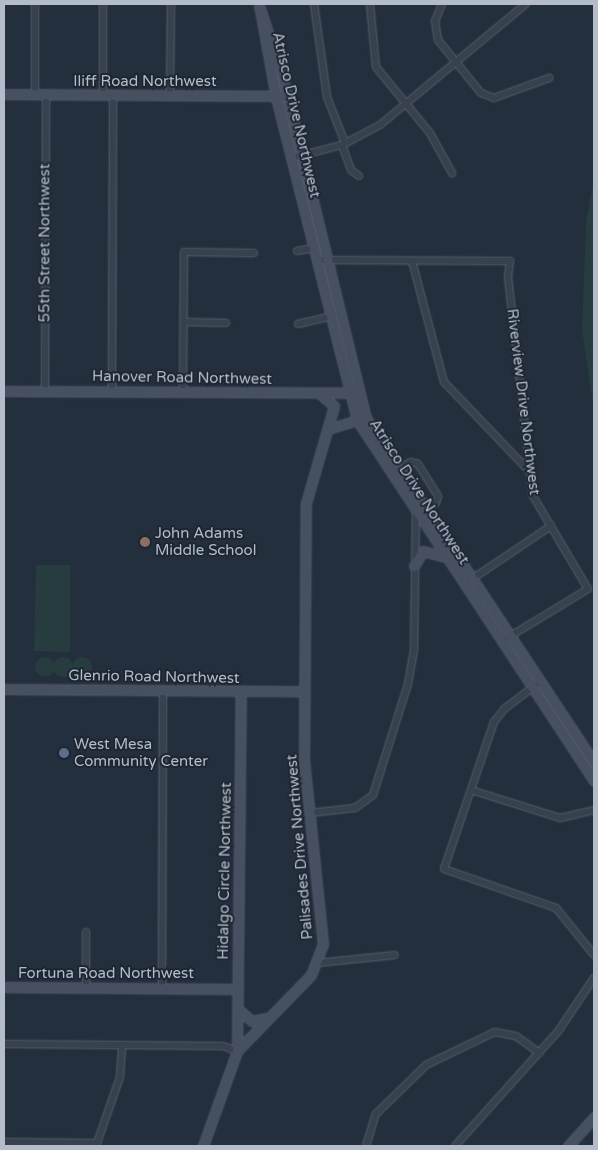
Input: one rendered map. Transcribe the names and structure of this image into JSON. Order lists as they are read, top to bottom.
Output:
{
  "streets": {
    "street": [
      "Iliff Road Northwest",
      "Atrisco Drive Northwest",
      "55th Street Northwest",
      "Hanover Road Northwest",
      "Riverview Drive Northwest",
      "Glenrio Road Northwest",
      "Palisades Drive Northwest",
      "Hidalgo Circle Northwest",
      "Fortuna Road Northwest"
    ]
  },
  "crossings": [
    ["Iliff Road Northwest", "Atrisco Drive Northwest"],
    ["Iliff Road Northwest", "55th Street Northwest"],
    ["Atrisco Drive Northwest", "Hanover Road Northwest"],
    ["Atrisco Drive Northwest", "Riverview Drive Northwest"],
    ["55th Street Northwest", "Hanover Road Northwest"],
    ["Hanover Road Northwest", "Palisades Drive Northwest"],
    ["Glenrio Road Northwest", "Palisades Drive Northwest"],
    ["Glenrio Road Northwest", "Hidalgo Circle Northwest"],
    ["Hidalgo Circle Northwest", "Fortuna Road Northwest"]
  ],
  "places": ["John Adams Middle School", "West Mesa Community Center"]
}
